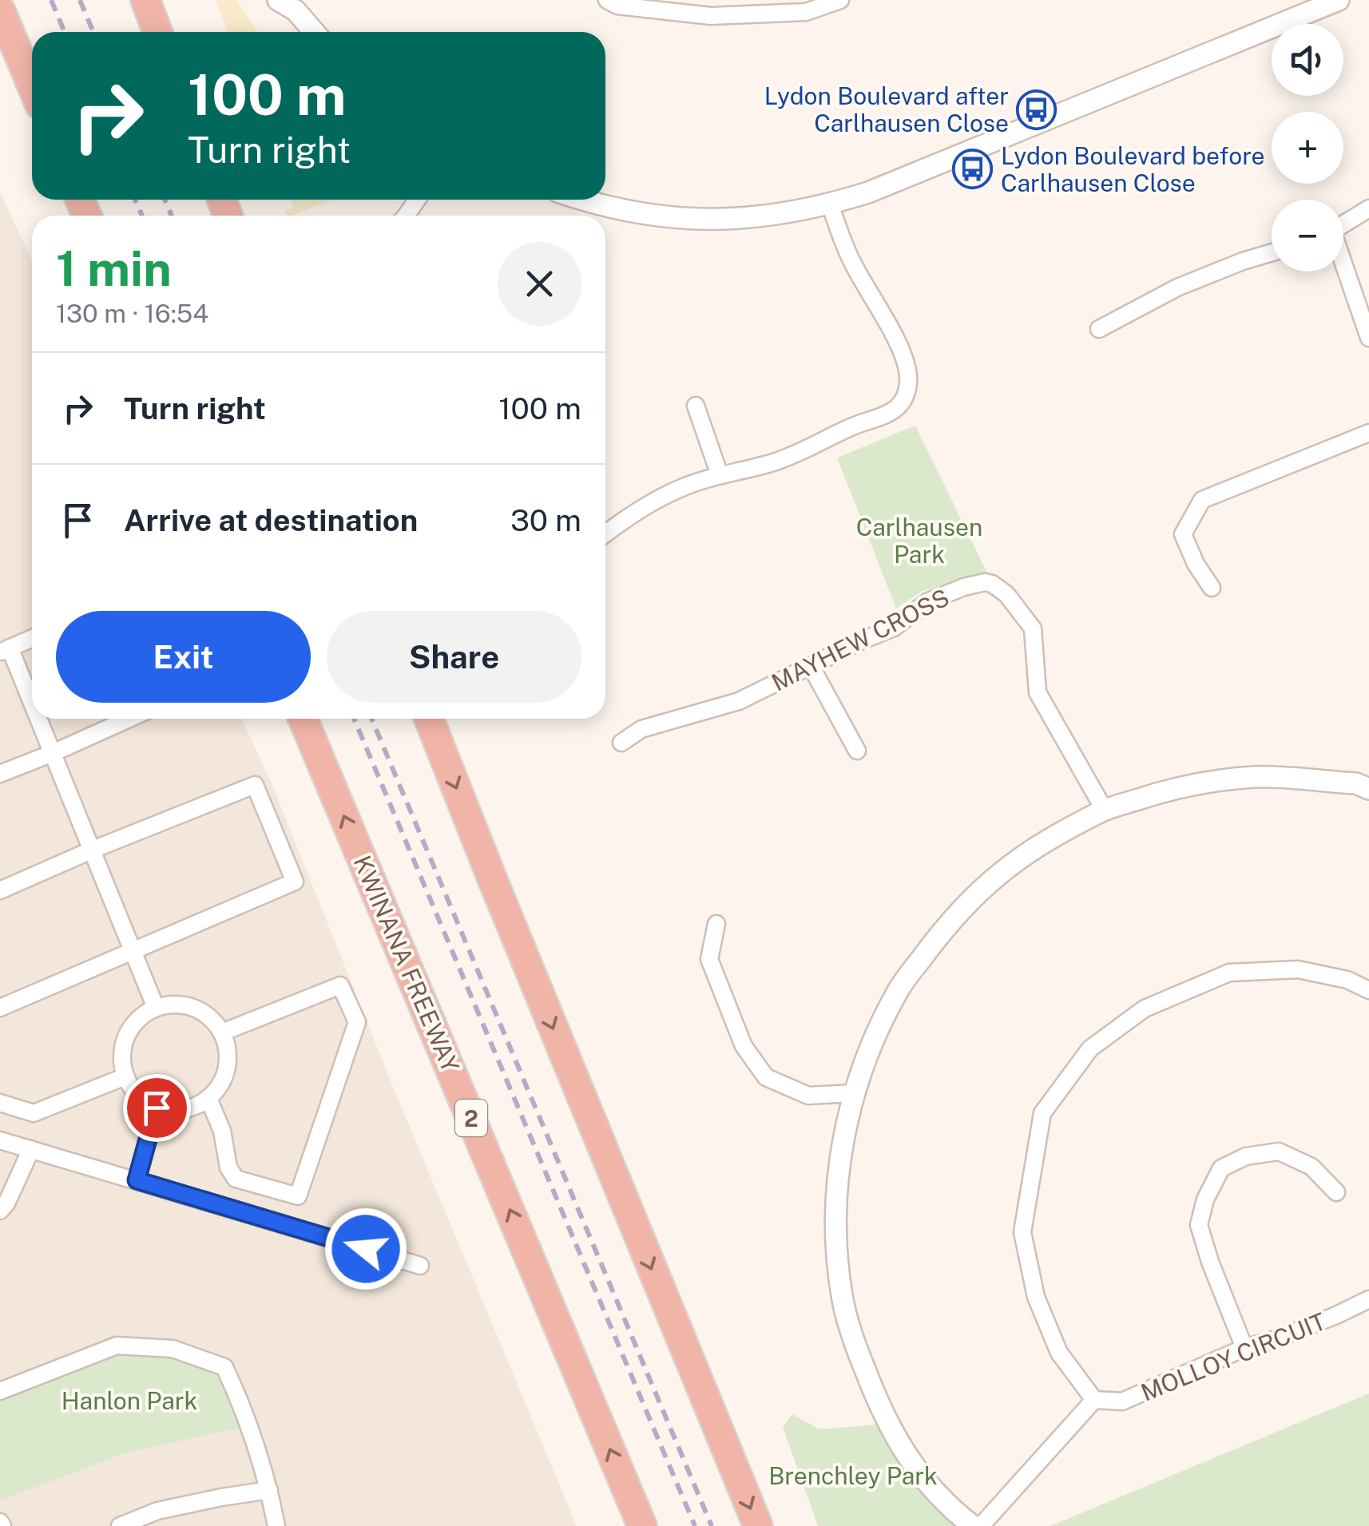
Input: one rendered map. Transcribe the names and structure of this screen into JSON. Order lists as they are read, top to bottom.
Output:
{
  "streets": {
    "highway": ["KWINANA FREEWAY", "2"],
    "street": ["MAYHEW CROSS", "MOLLOY CIRCUIT"]
  },
  "parks": ["Carlhausen Park", "Hanlon Park", "Brenchley Park"],
  "places": {
    "bus stop": ["Lydon Boulevard after Carlhausen Close", "Lydon Boulevard before Carlhausen Close"]
  },
  "page": {
    "map_buttons": ["+", "−"],
    "turn": ["100 m", "Turn right"],
    "heading": ["1 min", "130 m · 16:54"],
    "list": [
      {
        "name": "Turn right",
        "value": "100 m"
      },
      {
        "name": "Arrive at destination",
        "value": "30 m"
      }
    ],
    "buttons": ["Exit", "Share"]
  }
}
